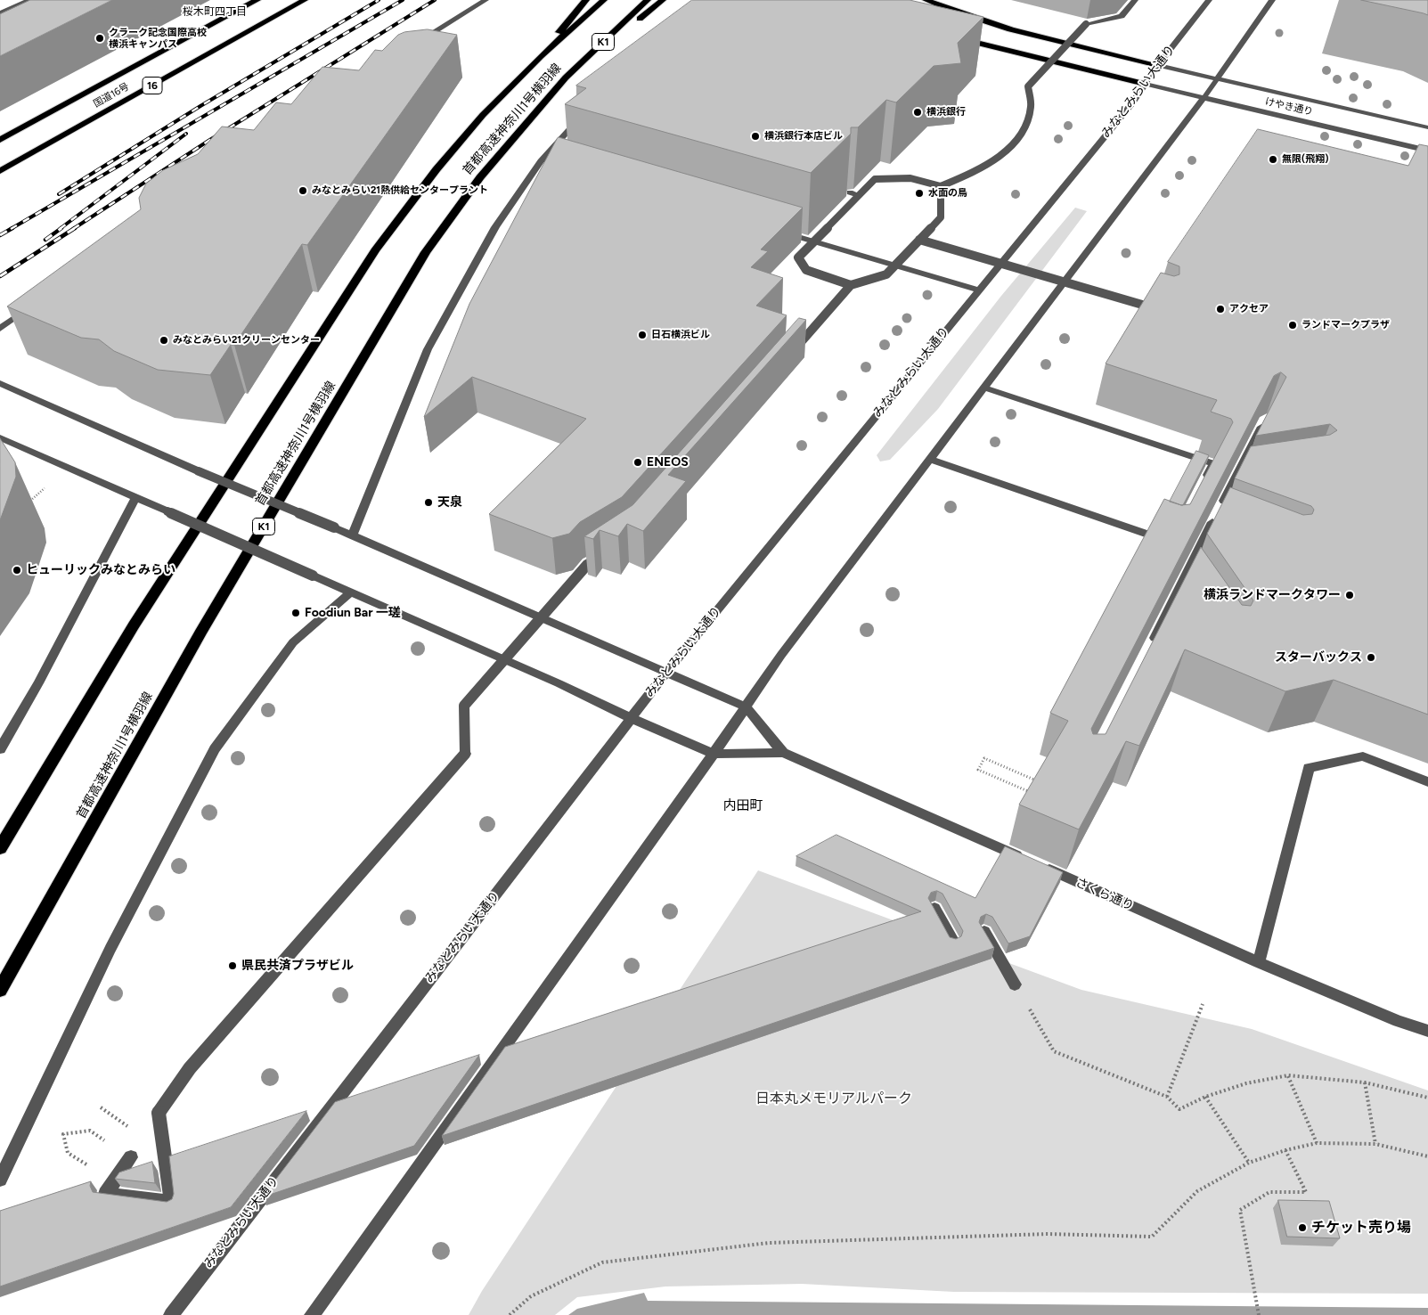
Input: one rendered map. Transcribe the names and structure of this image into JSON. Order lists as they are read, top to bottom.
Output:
{
  "streets": {
    "highway": [
      "K1",
      "16",
      "国道16号",
      "首都高速神奈川1号横羽線"
    ],
    "street": ["みなとみらい大通り", "けやき通り", "さくら通り"]
  },
  "crossings": [
    ["みなとみらい大通り", "けやき通り"]
  ],
  "districts": ["桜木町四丁目", "内田町"],
  "parks": ["日本丸メモリアルパーク"],
  "places": [
    "クラーク記念国際高校 横浜キャンパス",
    "横浜銀行",
    "横浜銀行本店ビル",
    "無限(飛翔)",
    "みなとみらい21熱供給センタープラント",
    "水面の鳥",
    "アクセア",
    "ランドマークプラザ",
    "日石横浜ビル",
    "みなとみらい21クリーンセンター",
    "ENEOS",
    "天泉",
    "ヒューリックみなとみらい",
    "横浜ランドマークタワー",
    "Foodiun Bar 一瑳",
    "スターバックス",
    "県民共済プラザビル",
    "チケット売り場"
  ]
}
